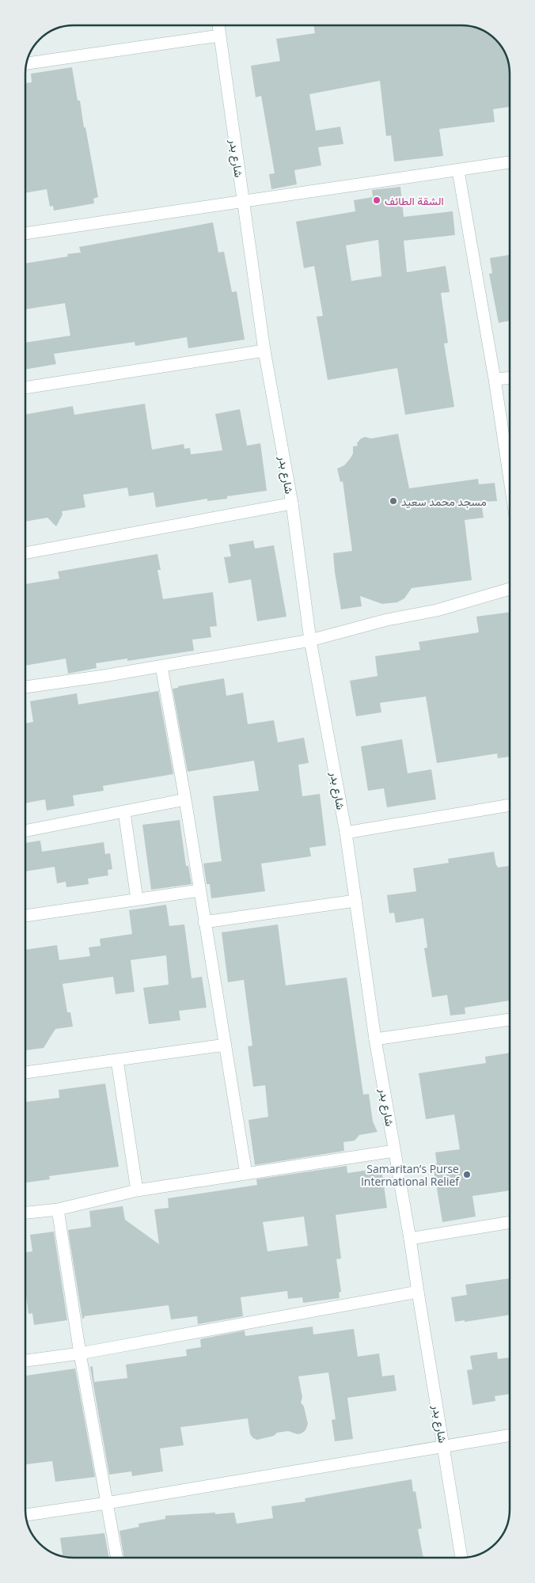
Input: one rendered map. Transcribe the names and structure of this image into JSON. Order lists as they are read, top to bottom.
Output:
{
  "streets": {
    "street": ["شارع بدر"]
  },
  "places": ["الشقة الطائف", "مسجد محمد سعيد", "Samaritan’s Purse International Relief"]
}
